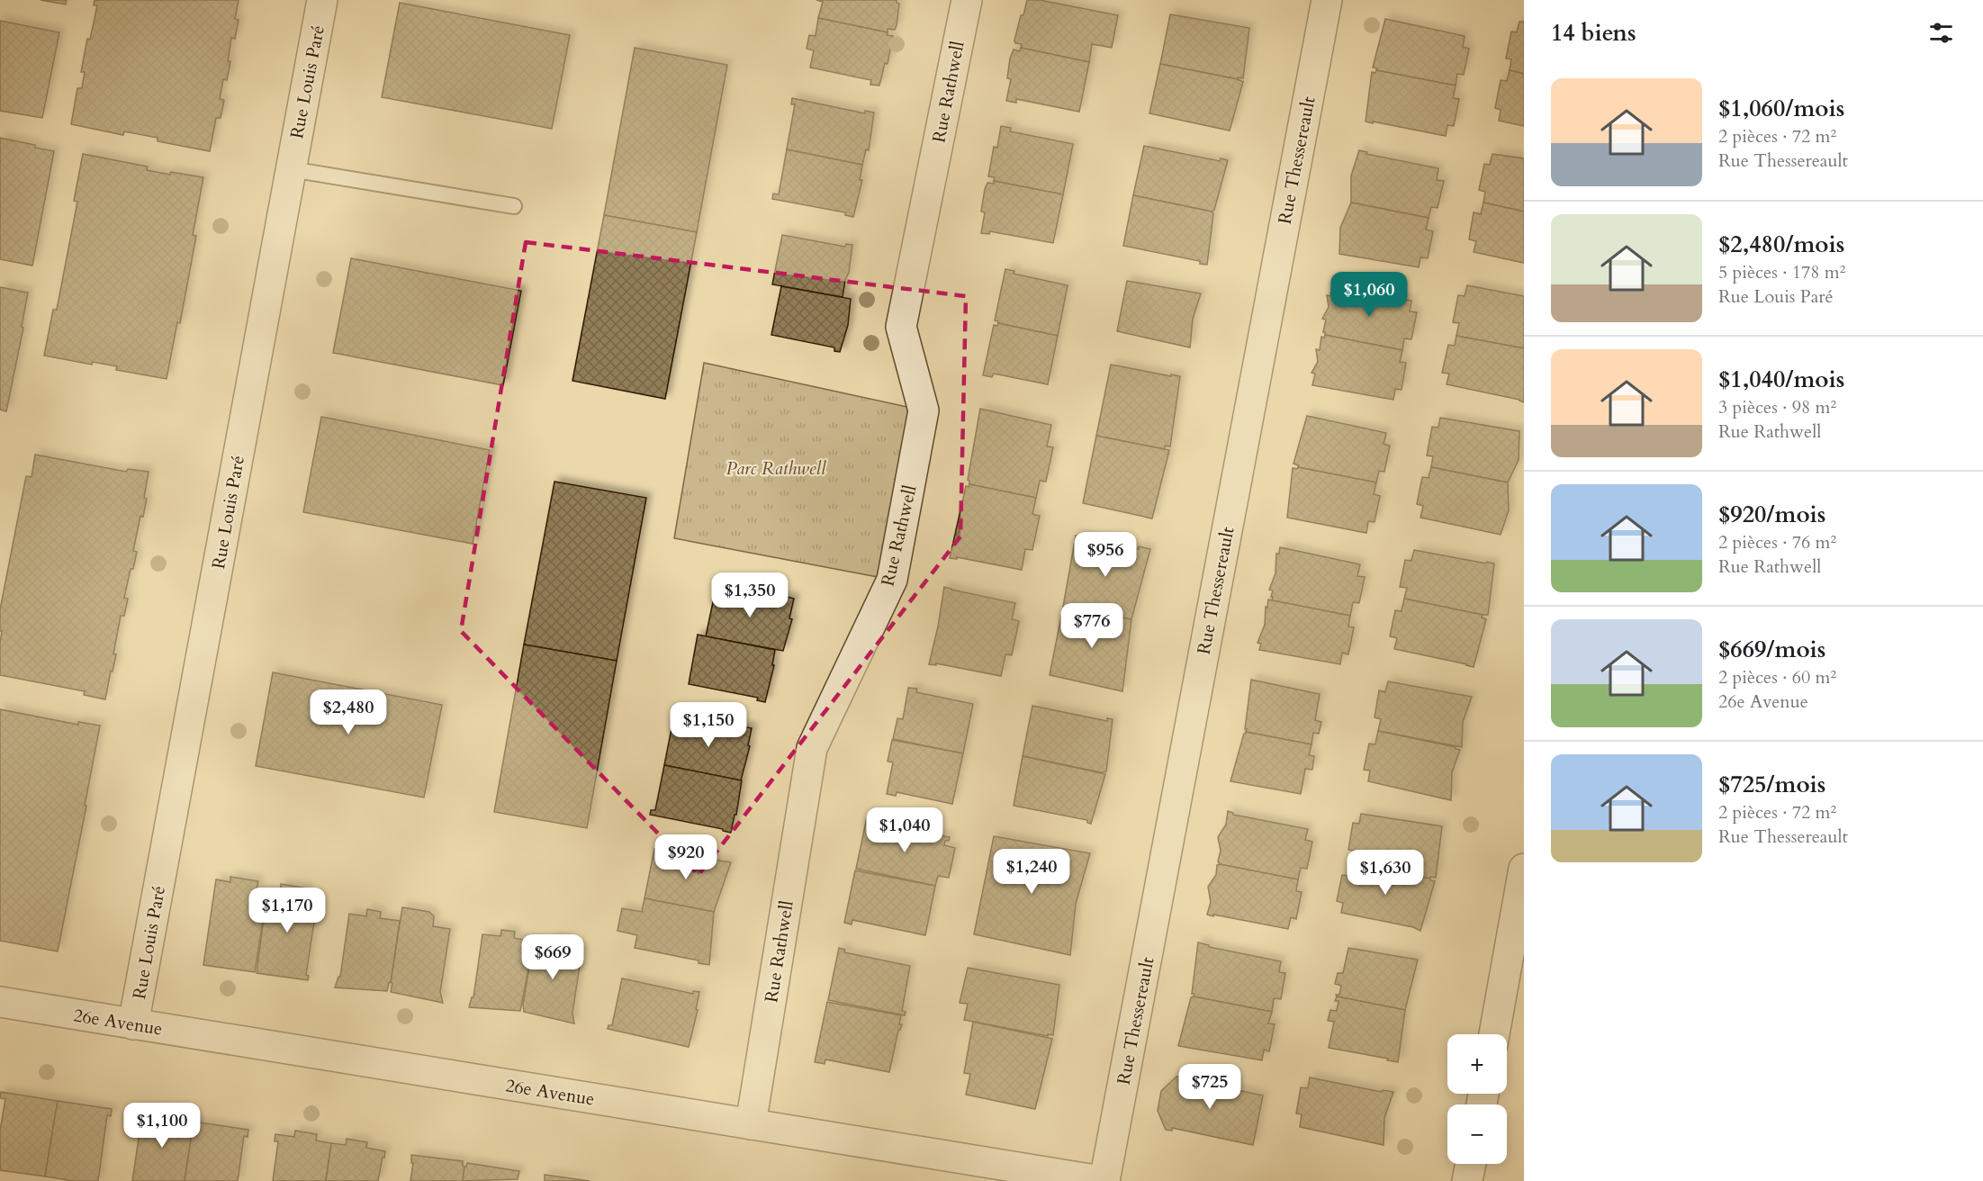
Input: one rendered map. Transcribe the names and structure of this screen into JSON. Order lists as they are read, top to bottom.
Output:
{
  "streets": {
    "street": [
      "Rue Louis Paré",
      "Rue Rathwell",
      "Rue Thessereault",
      "26e Avenue"
    ]
  },
  "crossings": [
    ["Rue Louis Paré", "26e Avenue"],
    ["Rue Rathwell", "26e Avenue"],
    ["Rue Thessereault", "26e Avenue"]
  ],
  "parks": ["Parc Rathwell"],
  "page": {
    "heading": "14 biens",
    "list": [
      {
        "name": "$1,060/mois",
        "note": "2 pièces · 72 m² · Rue Thessereault"
      },
      {
        "name": "$2,480/mois",
        "note": "5 pièces · 178 m² · Rue Louis Paré"
      },
      {
        "name": "$1,040/mois",
        "note": "3 pièces · 98 m² · Rue Rathwell"
      },
      {
        "name": "$920/mois",
        "note": "2 pièces · 76 m² · Rue Rathwell"
      },
      {
        "name": "$669/mois",
        "note": "2 pièces · 60 m² · 26e Avenue"
      },
      {
        "name": "$725/mois",
        "note": "2 pièces · 72 m² · Rue Thessereault"
      }
    ],
    "price": [
      "$1,060",
      "$956",
      "$1,350",
      "$776",
      "$2,480",
      "$1,150",
      "$1,040",
      "$920",
      "$1,240",
      "$1,630",
      "$1,170",
      "$669",
      "$725",
      "$1,100"
    ],
    "map_buttons": ["+", "−"]
  }
}
